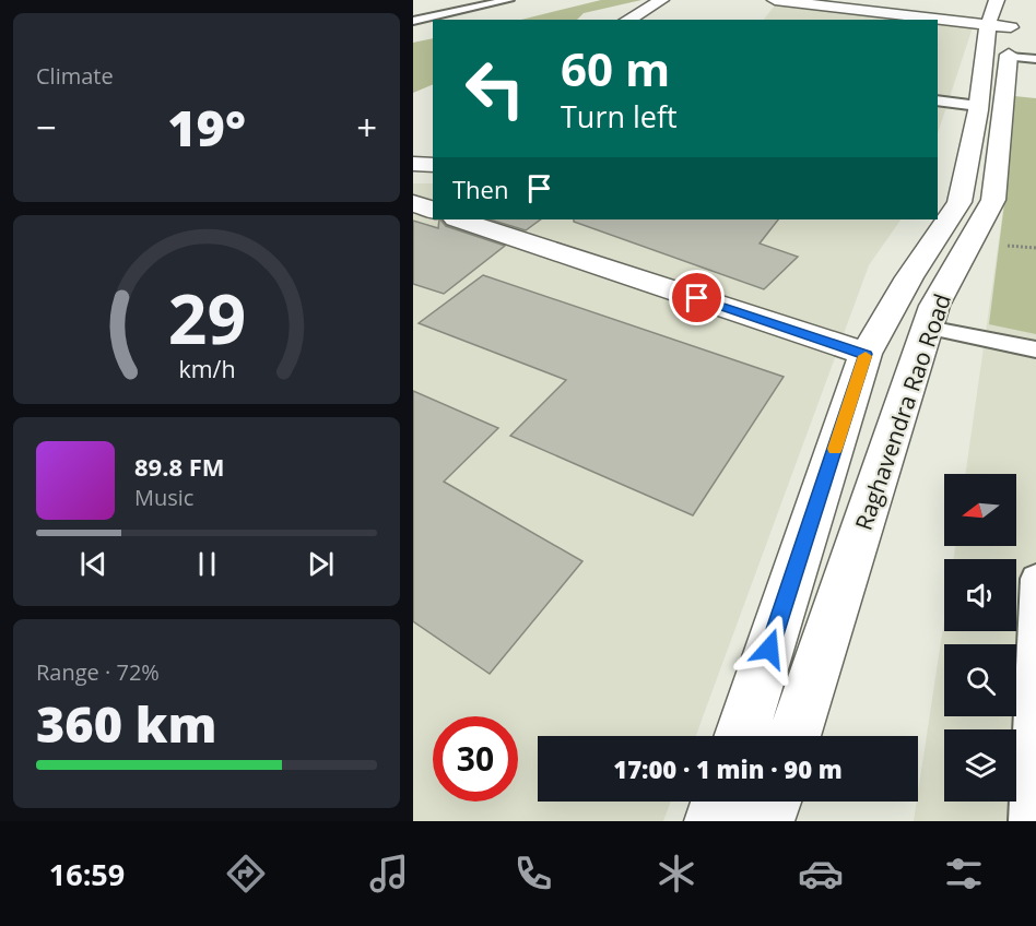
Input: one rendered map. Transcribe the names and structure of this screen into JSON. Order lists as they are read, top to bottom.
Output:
{
  "streets": {
    "street": ["Raghavendra Rao Road"]
  },
  "north": "left",
  "page": {
    "tile": [
      "Climate",
      ["Range · 72%", "360 km"]
    ],
    "turn": ["60 m", "Turn left"],
    "heat": ["−", "19°", "+"],
    "then": "Then",
    "song": ["89.8 FM", "Music"],
    "limit": "30",
    "trip": "17:00 · 1 min · 90 m",
    "tabs": "16:59",
    "gauge": ["29", "km/h"]
  }
}
